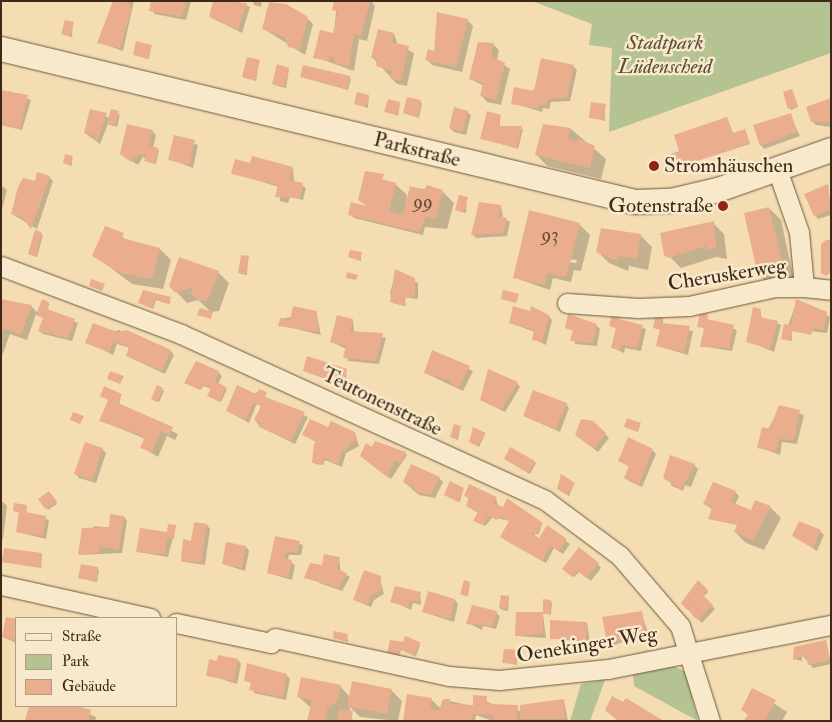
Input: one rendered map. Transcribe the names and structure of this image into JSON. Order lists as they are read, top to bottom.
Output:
{
  "streets": {
    "street": [
      "Parkstraße",
      "Cheruskerweg",
      "Teutonenstraße",
      "Oenekinger Weg"
    ]
  },
  "crossings": [
    ["Teutonenstraße", "Oenekinger Weg"]
  ],
  "parks": ["Stadtpark Lüdenscheid"],
  "places": ["Stromhäuschen", "Gotenstraße"],
  "house_numbers": ["99", "93"],
  "legend": ["Straße", "Park", "Gebäude"]
}
